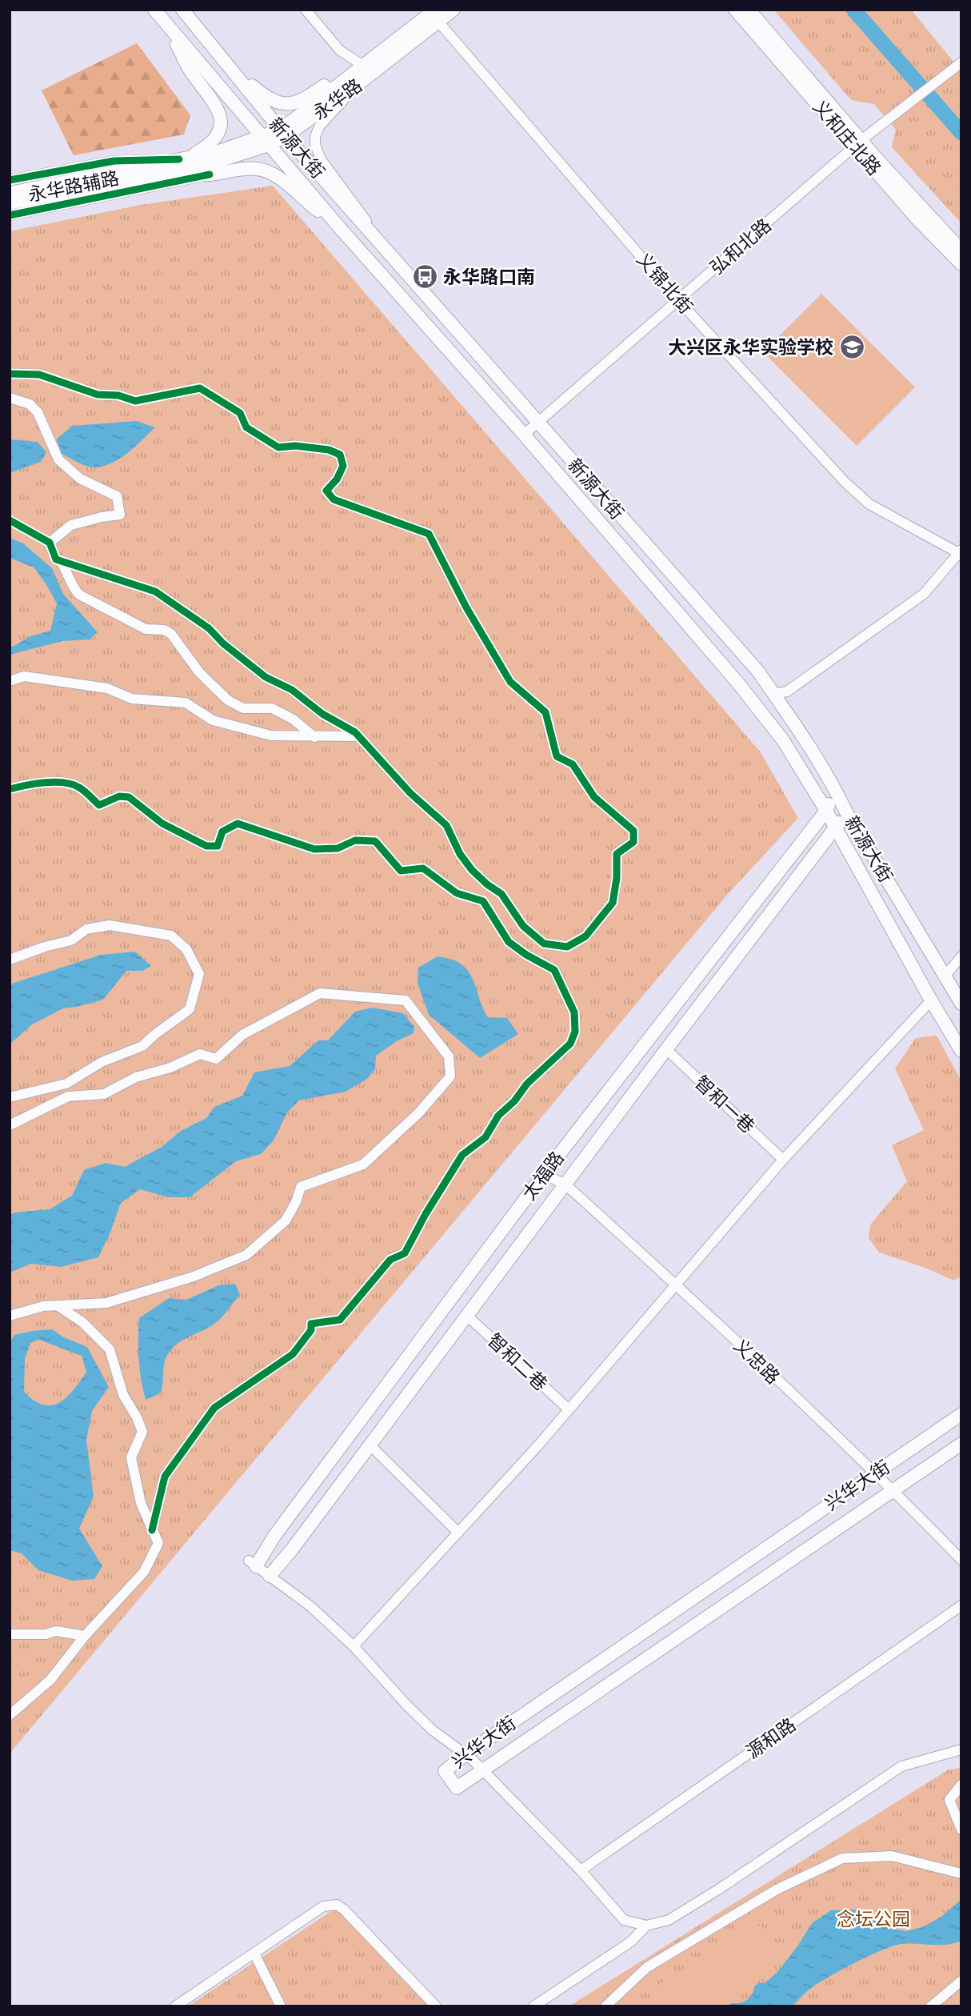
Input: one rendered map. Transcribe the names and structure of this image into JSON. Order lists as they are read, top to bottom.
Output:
{
  "streets": {
    "main road": [
      "永华路",
      "义和庄北路",
      "新源大街",
      "太福路",
      "兴华大街"
    ],
    "street": [
      "永华路辅路",
      "弘和北路",
      "义锦北街",
      "智和一巷",
      "义忠路",
      "智和二巷",
      "源和路"
    ]
  },
  "crossings": [
    ["永华路", "新源大街"],
    ["永华路", "永华路辅路"],
    ["义和庄北路", "弘和北路"],
    ["新源大街", "弘和北路"],
    ["新源大街", "太福路"],
    ["弘和北路", "义锦北街"],
    ["智和一巷", "太福路"],
    ["太福路", "义忠路"],
    ["太福路", "智和二巷"],
    ["义忠路", "兴华大街"]
  ],
  "parks": ["念坛公园"],
  "places": {
    "bus stop": ["永华路口南"],
    "school or university": ["大兴区永华实验学校"]
  }
}
